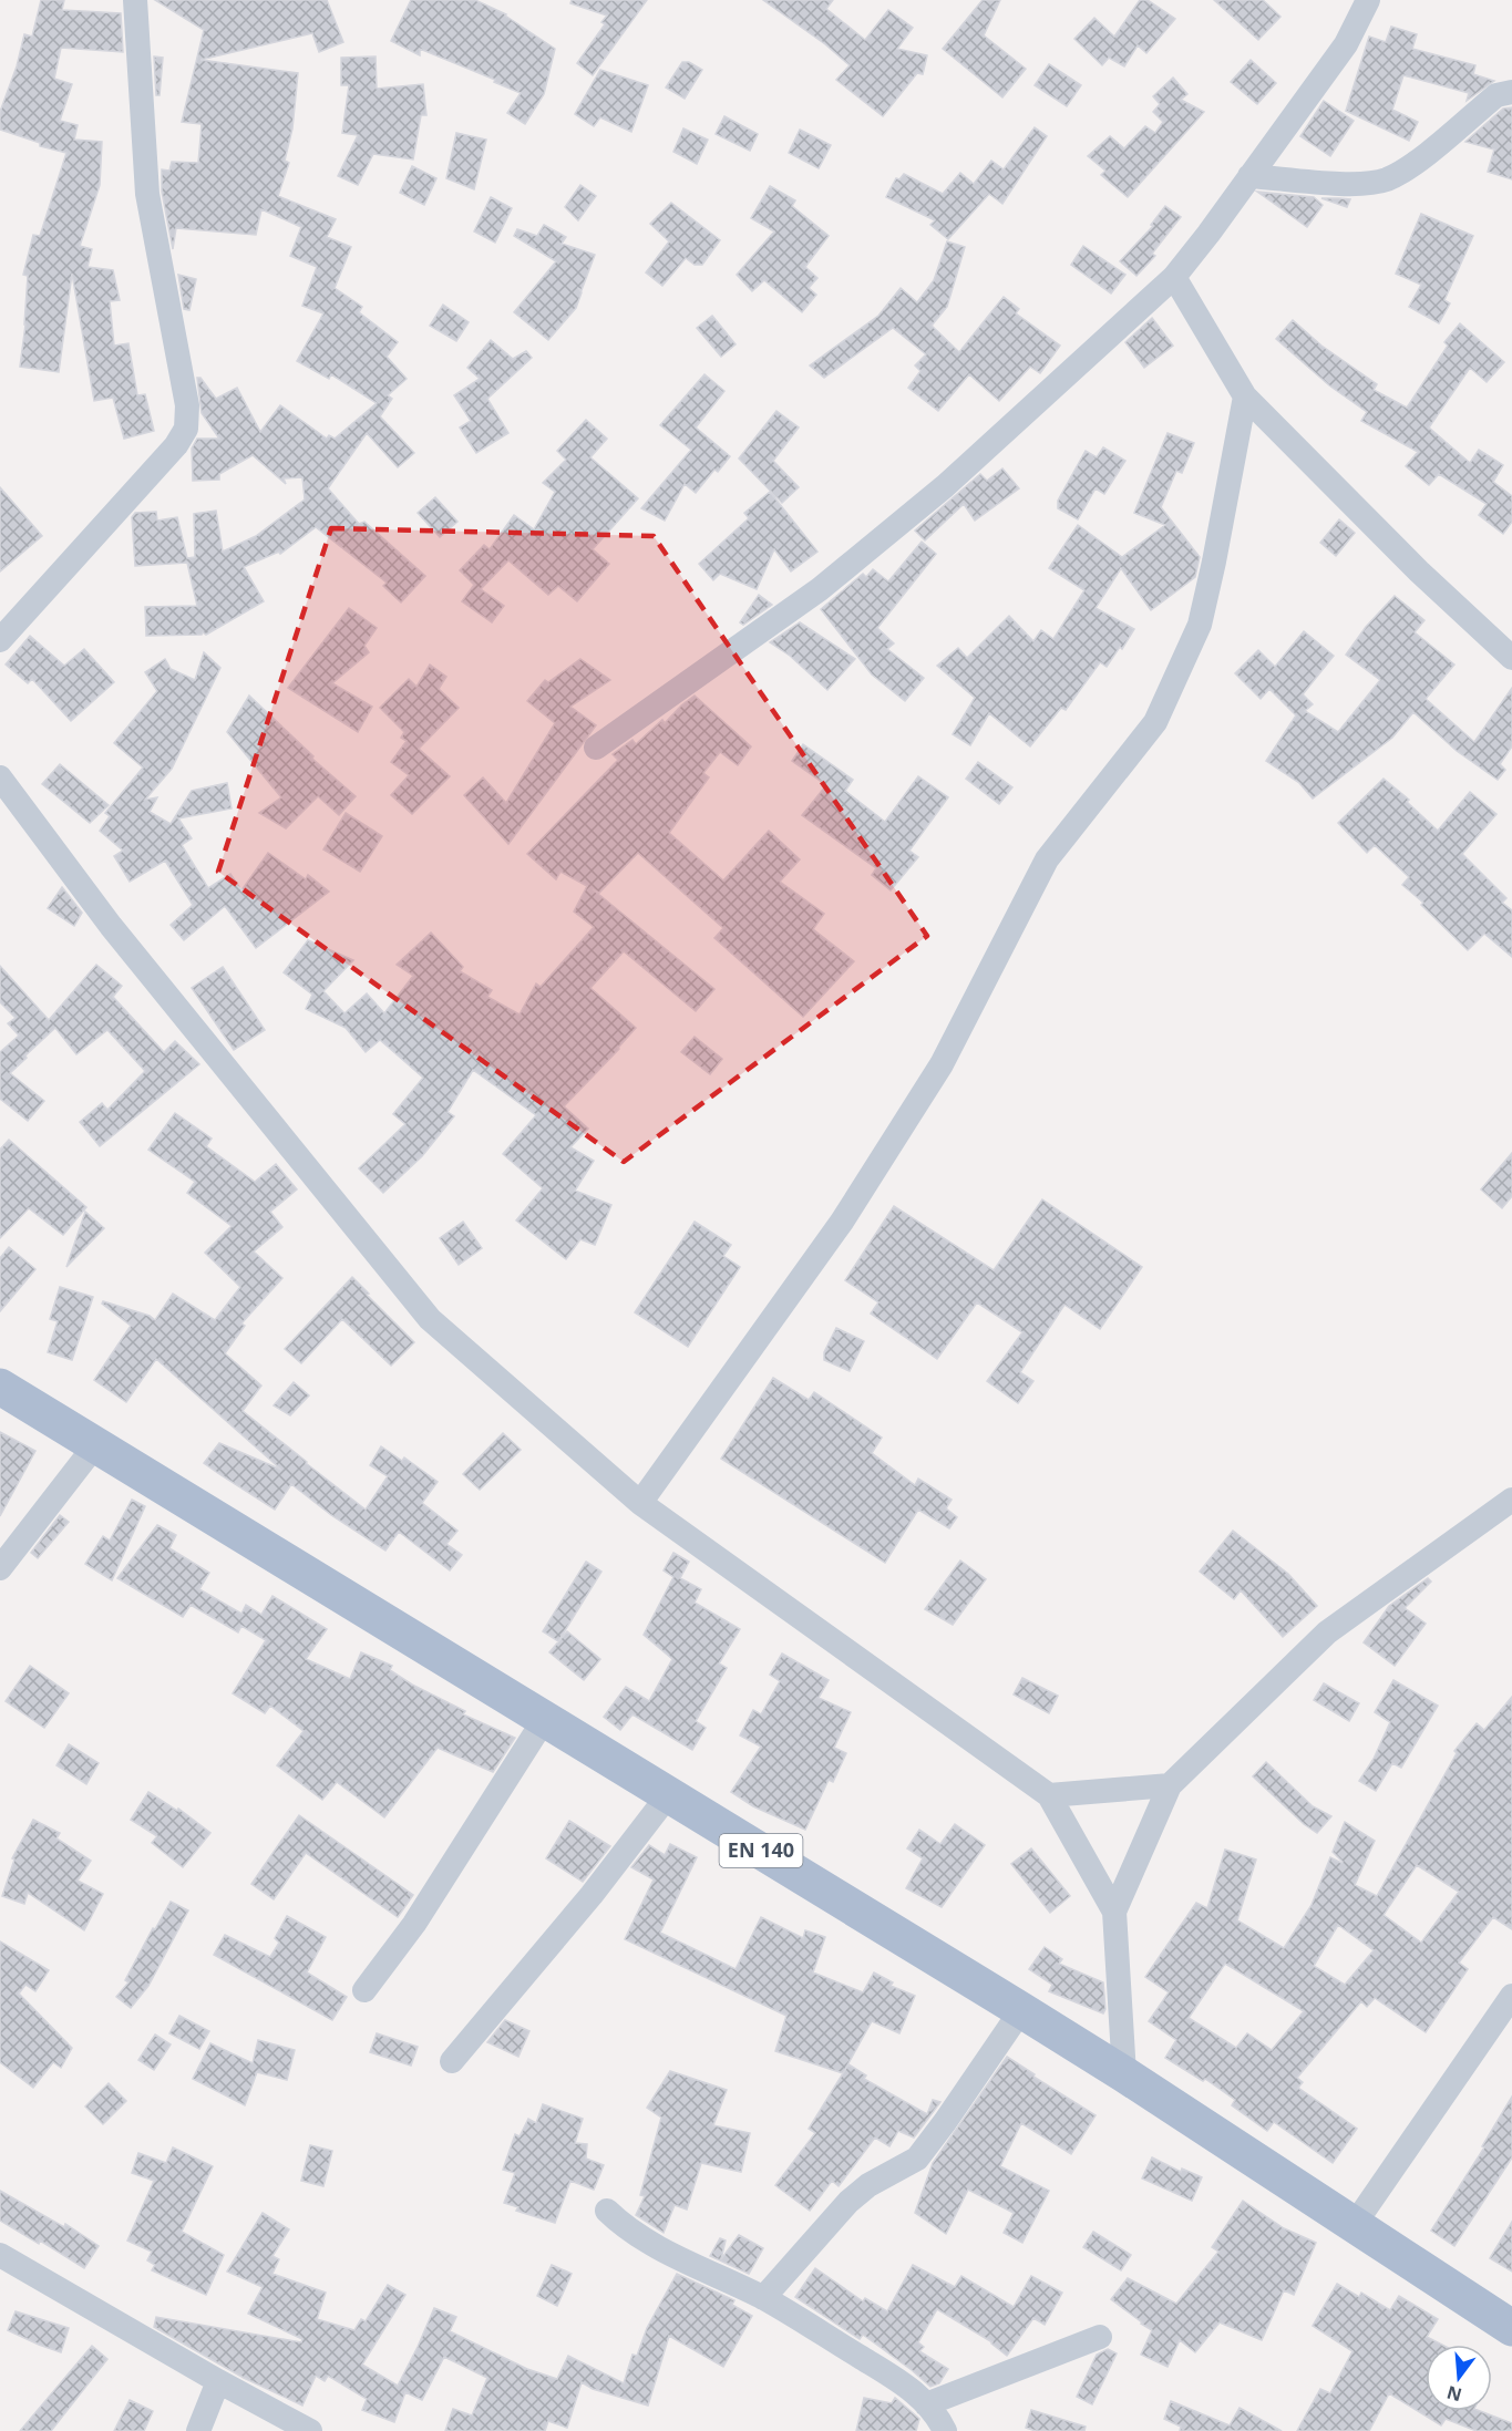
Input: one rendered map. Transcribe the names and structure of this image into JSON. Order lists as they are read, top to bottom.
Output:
{
  "streets": {
    "main road": ["EN 140"]
  },
  "north": "bottom"
}
